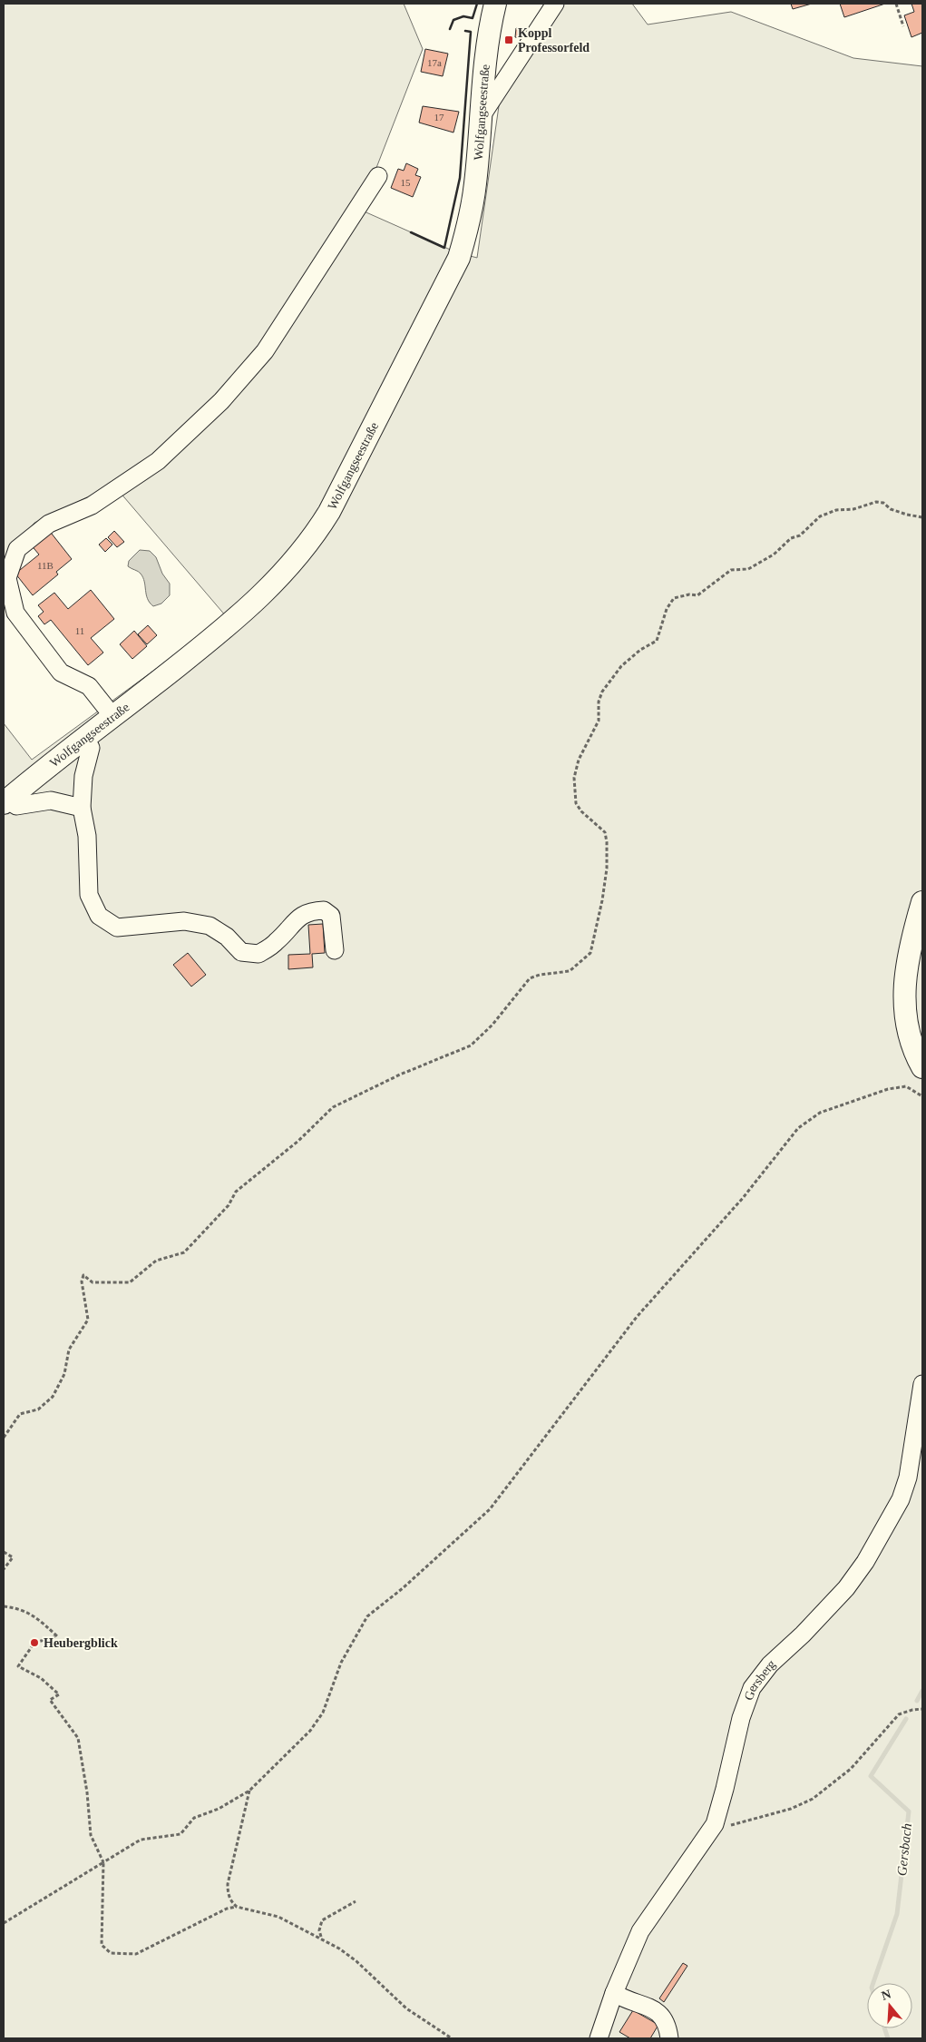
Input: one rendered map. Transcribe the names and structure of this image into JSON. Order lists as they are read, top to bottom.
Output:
{
  "streets": {
    "main road": ["Wolfgangseestraße"],
    "street": ["Gersberg"]
  },
  "water": ["Gersbach"],
  "places": {
    "transit": ["Koppl Professorfeld"],
    "other": ["Heubergblick"]
  },
  "house_numbers": [
    "17a",
    "17",
    "15",
    "11B",
    "11"
  ],
  "north": "top"
}
